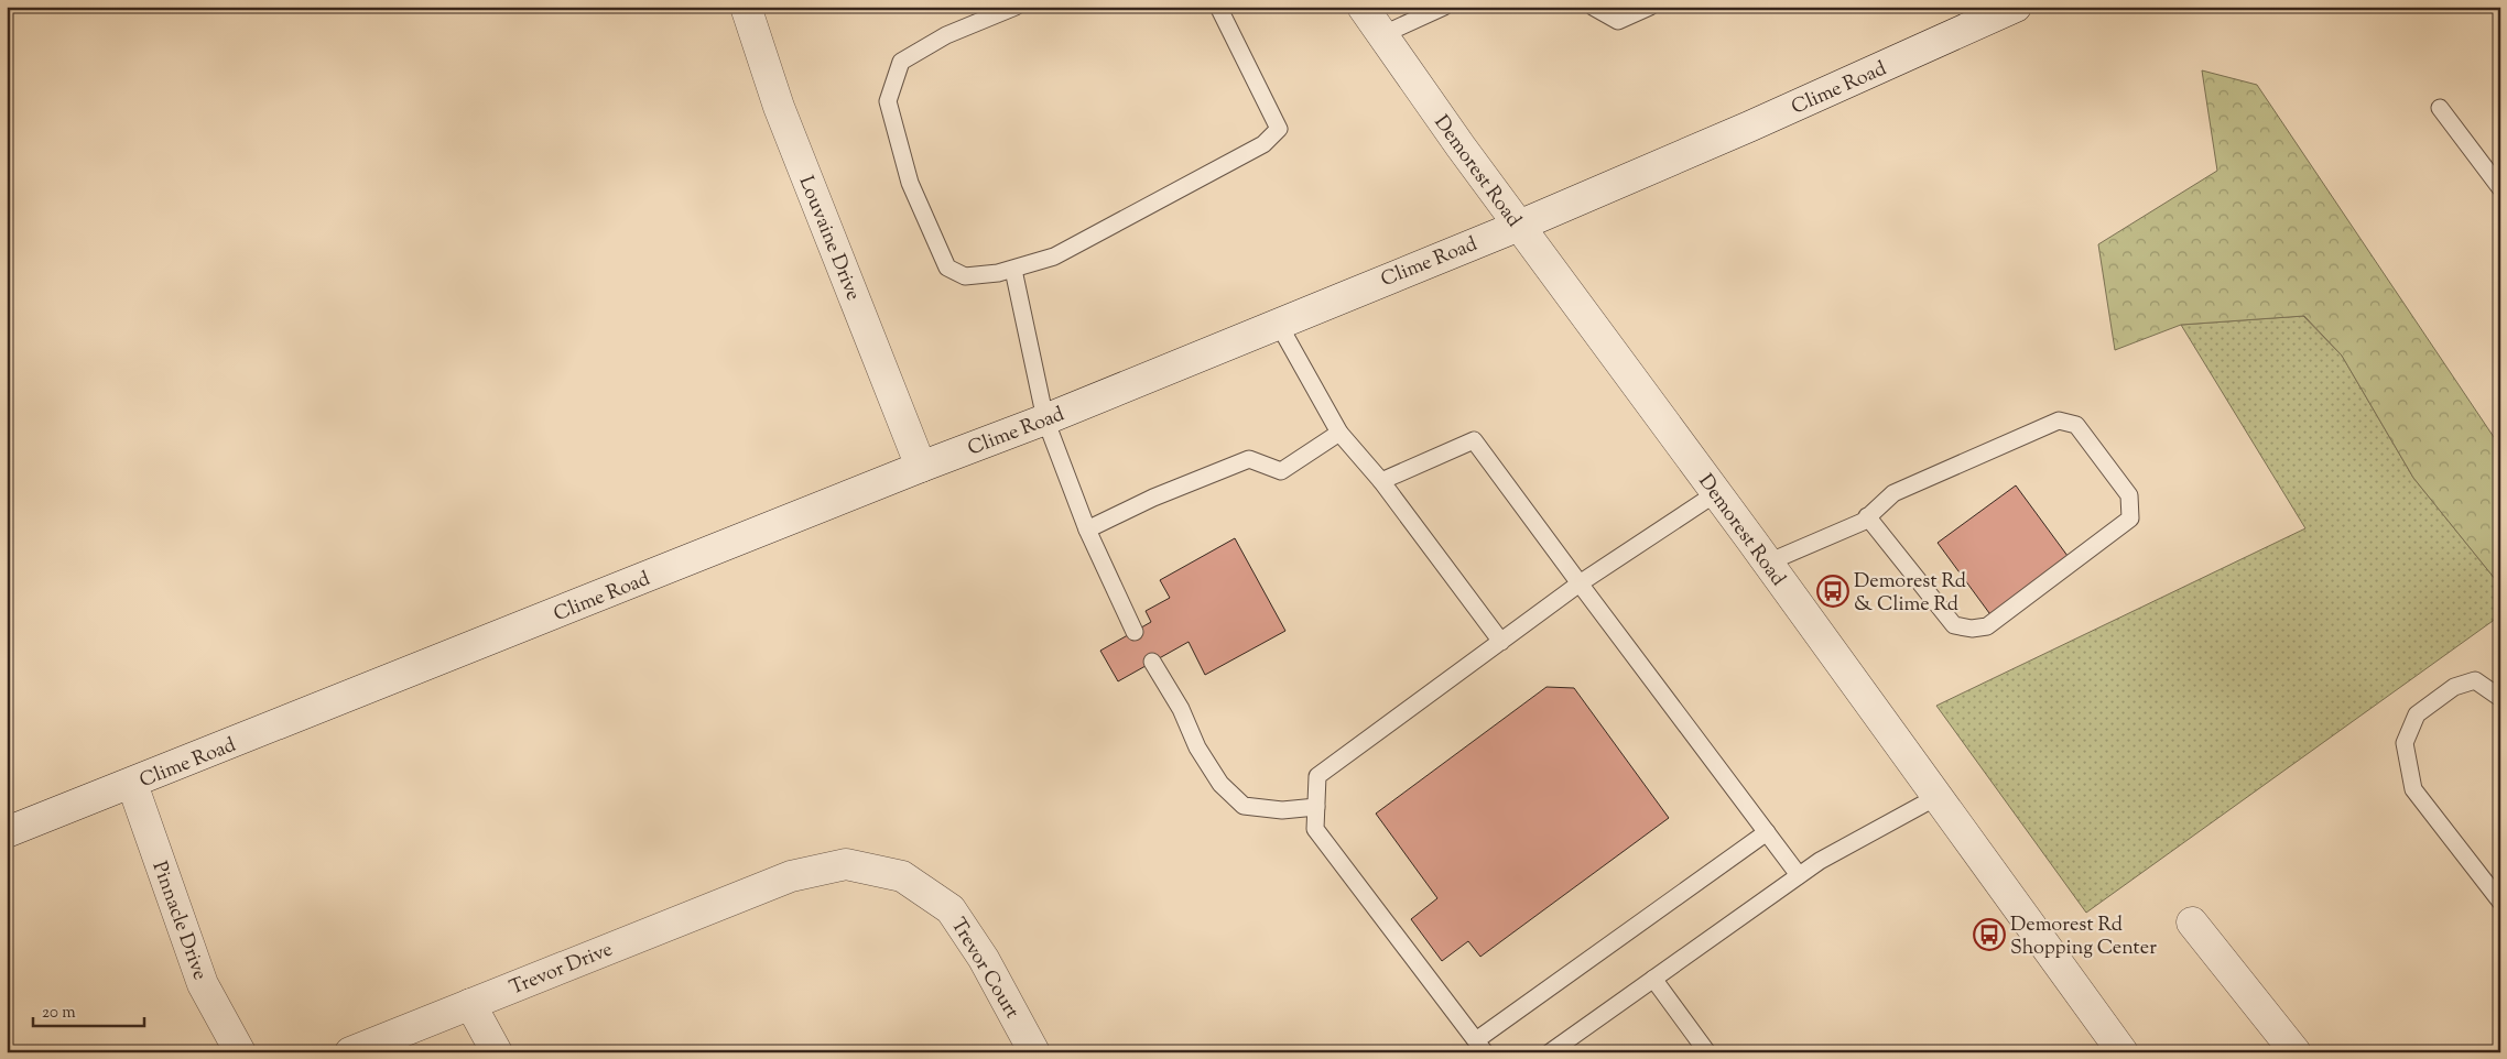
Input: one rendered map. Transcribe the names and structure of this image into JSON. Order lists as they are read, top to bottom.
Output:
{
  "streets": {
    "street": [
      "Clime Road",
      "Demorest Road",
      "Louvaine Drive",
      "Pinnacle Drive",
      "Trevor Drive",
      "Trevor Court"
    ]
  },
  "crossings": [
    ["Clime Road", "Demorest Road"],
    ["Clime Road", "Louvaine Drive"],
    ["Clime Road", "Pinnacle Drive"],
    ["Trevor Drive", "Trevor Court"]
  ],
  "places": {
    "bus stop": ["Demorest Rd & Clime Rd", "Demorest Rd Shopping Center"]
  },
  "scale_bar": "20 m"
}
